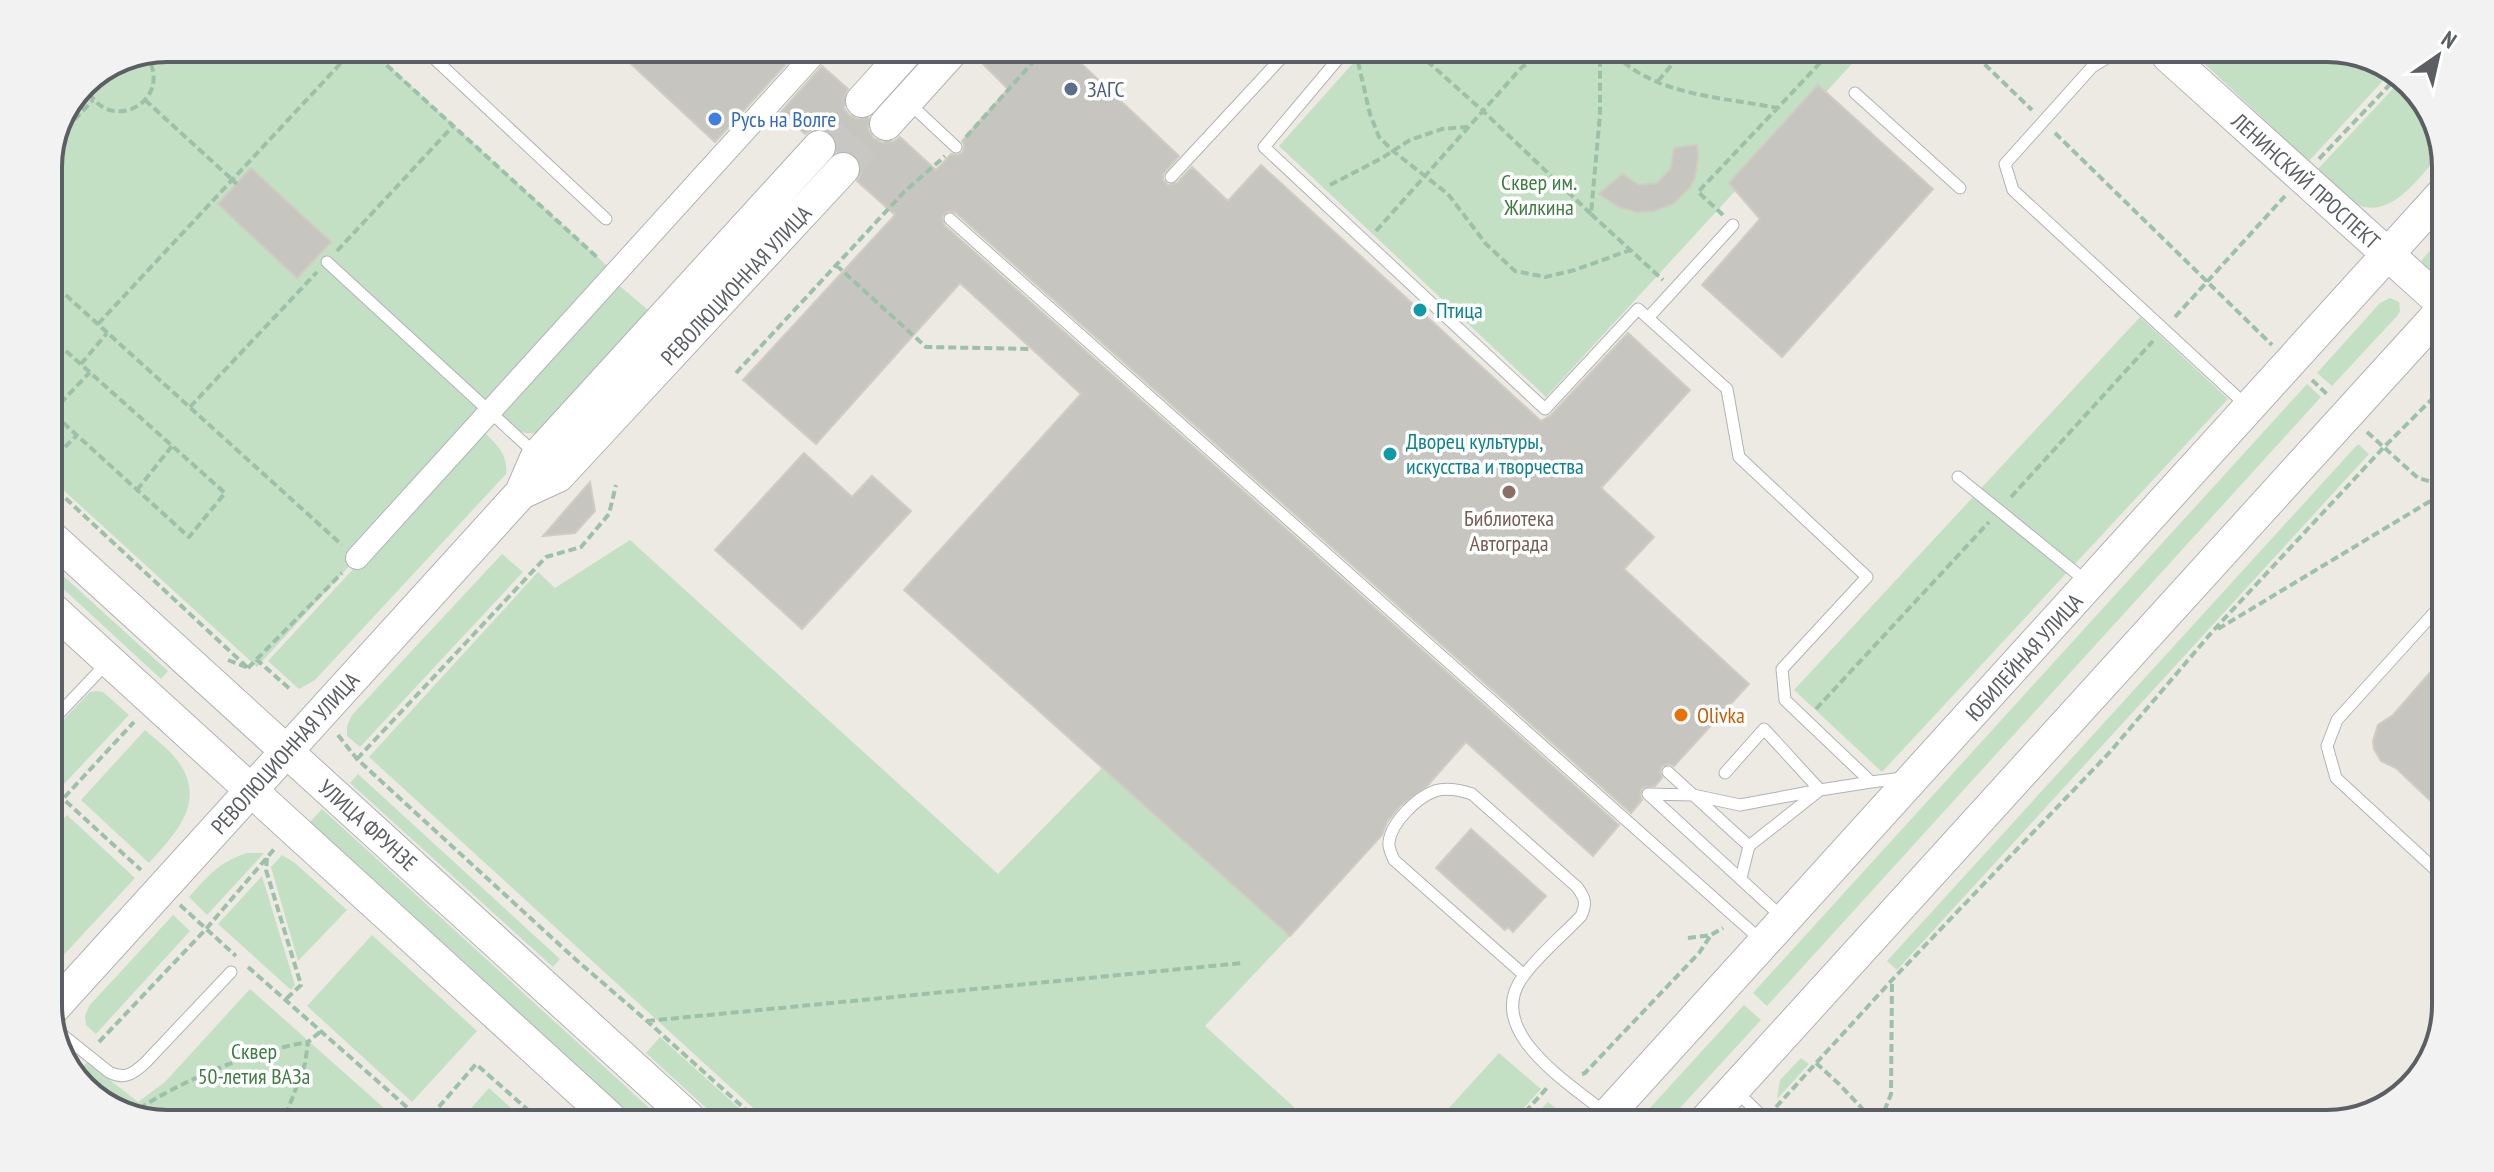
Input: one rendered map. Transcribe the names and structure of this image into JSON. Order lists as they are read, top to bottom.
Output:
{
  "streets": {
    "main road": [
      "ЛЕНИНСКИЙ ПРОСПЕКТ",
      "РЕВОЛЮЦИОННАЯ УЛИЦА",
      "ЮБИЛЕЙНАЯ УЛИЦА",
      "УЛИЦА ФРУНЗЕ"
    ]
  },
  "crossings": [
    ["ЛЕНИНСКИЙ ПРОСПЕКТ", "ЮБИЛЕЙНАЯ УЛИЦА"],
    ["РЕВОЛЮЦИОННАЯ УЛИЦА", "УЛИЦА ФРУНЗЕ"]
  ],
  "parks": ["Сквер им. Жилкина", "Сквер 50-летия ВАЗа"],
  "places": [
    "ЗАГС",
    "Русь на Волге",
    "Птица",
    "Дворец культуры, искусства и творчества",
    "Библиотека Автограда",
    "Olivka"
  ],
  "north": "top right"
}
